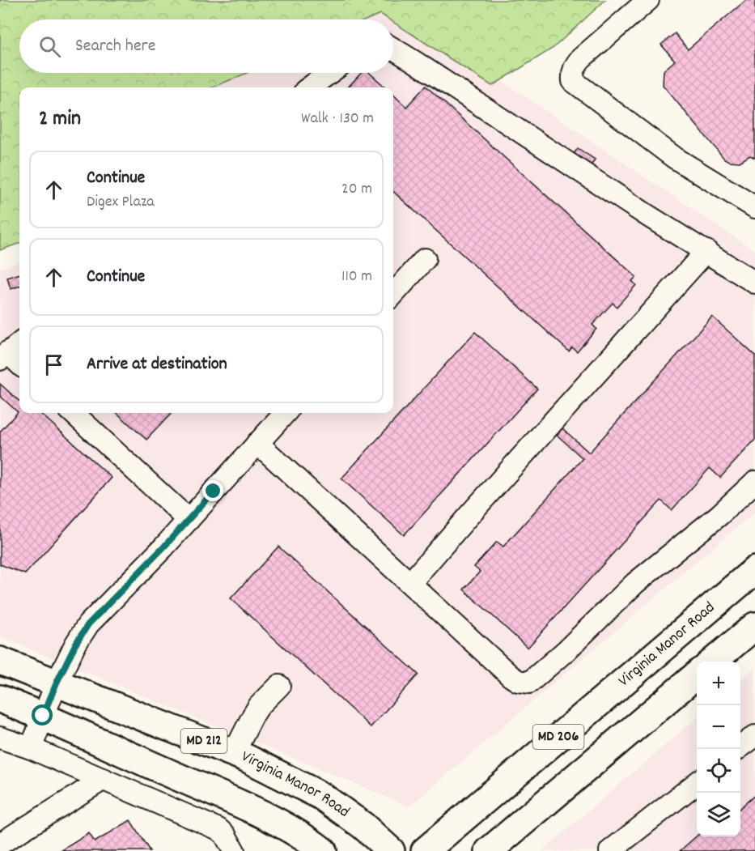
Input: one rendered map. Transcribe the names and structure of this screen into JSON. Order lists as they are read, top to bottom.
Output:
{
  "streets": {
    "main road": ["Virginia Manor Road", "MD 206", "MD 212"]
  },
  "page": {
    "search": "Search here",
    "heading": ["2 min", "Walk · 130 m"],
    "list": [
      ["Continue", "Digex Plaza", "20 m"],
      ["Continue", "110 m"],
      "Arrive at destination"
    ],
    "map_buttons": ["+", "−"]
  }
}
